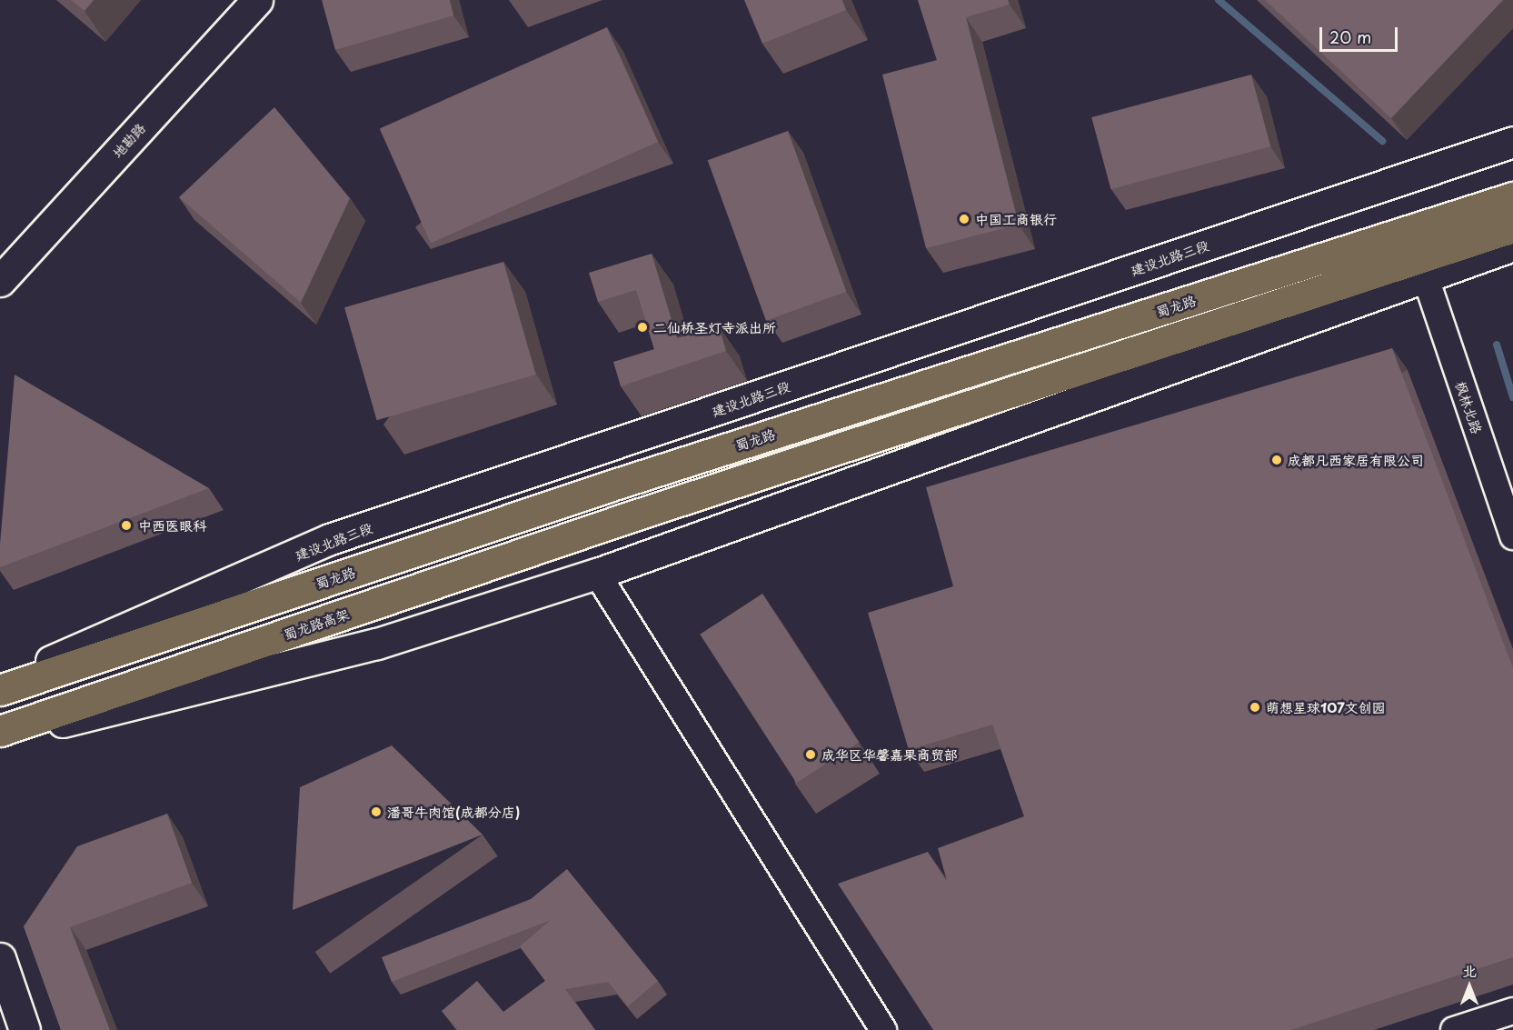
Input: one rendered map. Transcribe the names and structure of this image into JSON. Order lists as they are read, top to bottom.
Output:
{
  "streets": {
    "main road": [
      "地勘路",
      "建设北路三段",
      "蜀龙路",
      "蜀龙路高架"
    ],
    "street": ["枫林北路"]
  },
  "places": [
    "中国工商银行",
    "二仙桥圣灯寺派出所",
    "成都凡西家居有限公司",
    "中西医眼科",
    "萌想星球107文创园",
    "成华区华馨嘉果商贸部",
    "潘哥牛肉馆(成都分店)"
  ],
  "scale_bar": "20 m",
  "north": "top"
}
